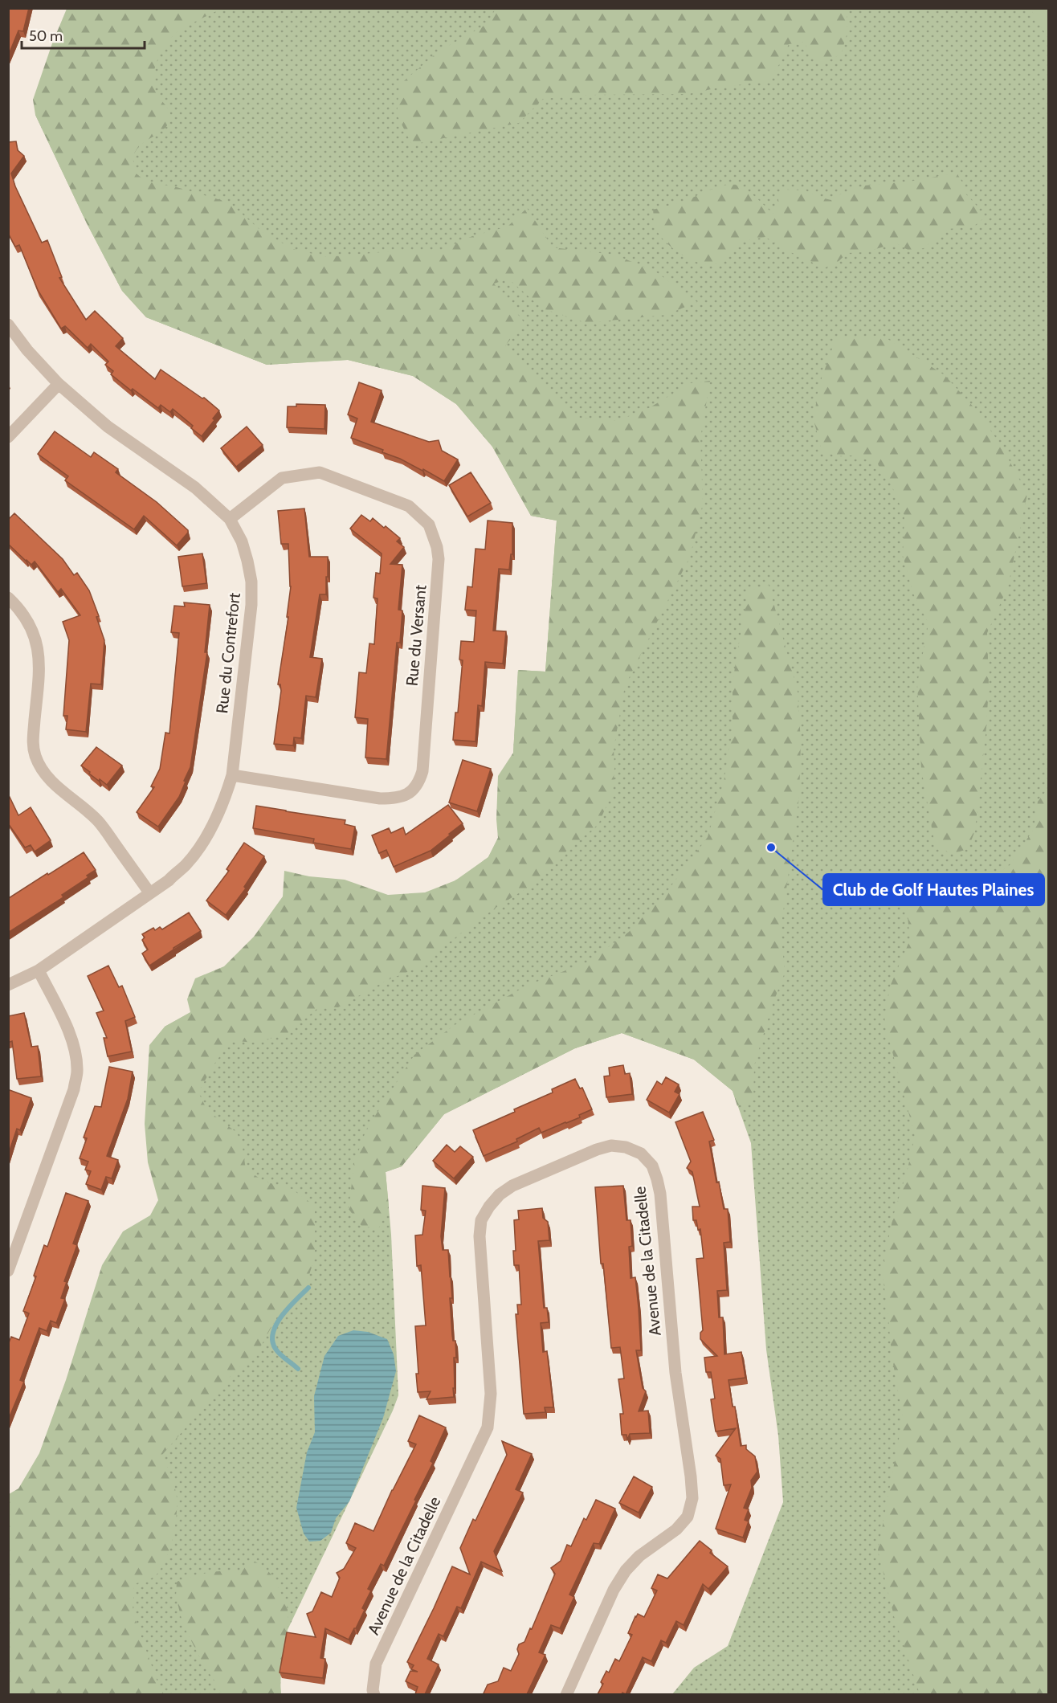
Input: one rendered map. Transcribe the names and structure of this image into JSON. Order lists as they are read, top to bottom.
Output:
{
  "streets": {
    "street": ["Rue du Versant", "Rue du Contrefort", "Avenue de la Citadelle"]
  },
  "crossings": [
    ["Rue du Versant", "Rue du Contrefort"]
  ],
  "places": ["Club de Golf Hautes Plaines"],
  "scale_bar": "50 m"
}
